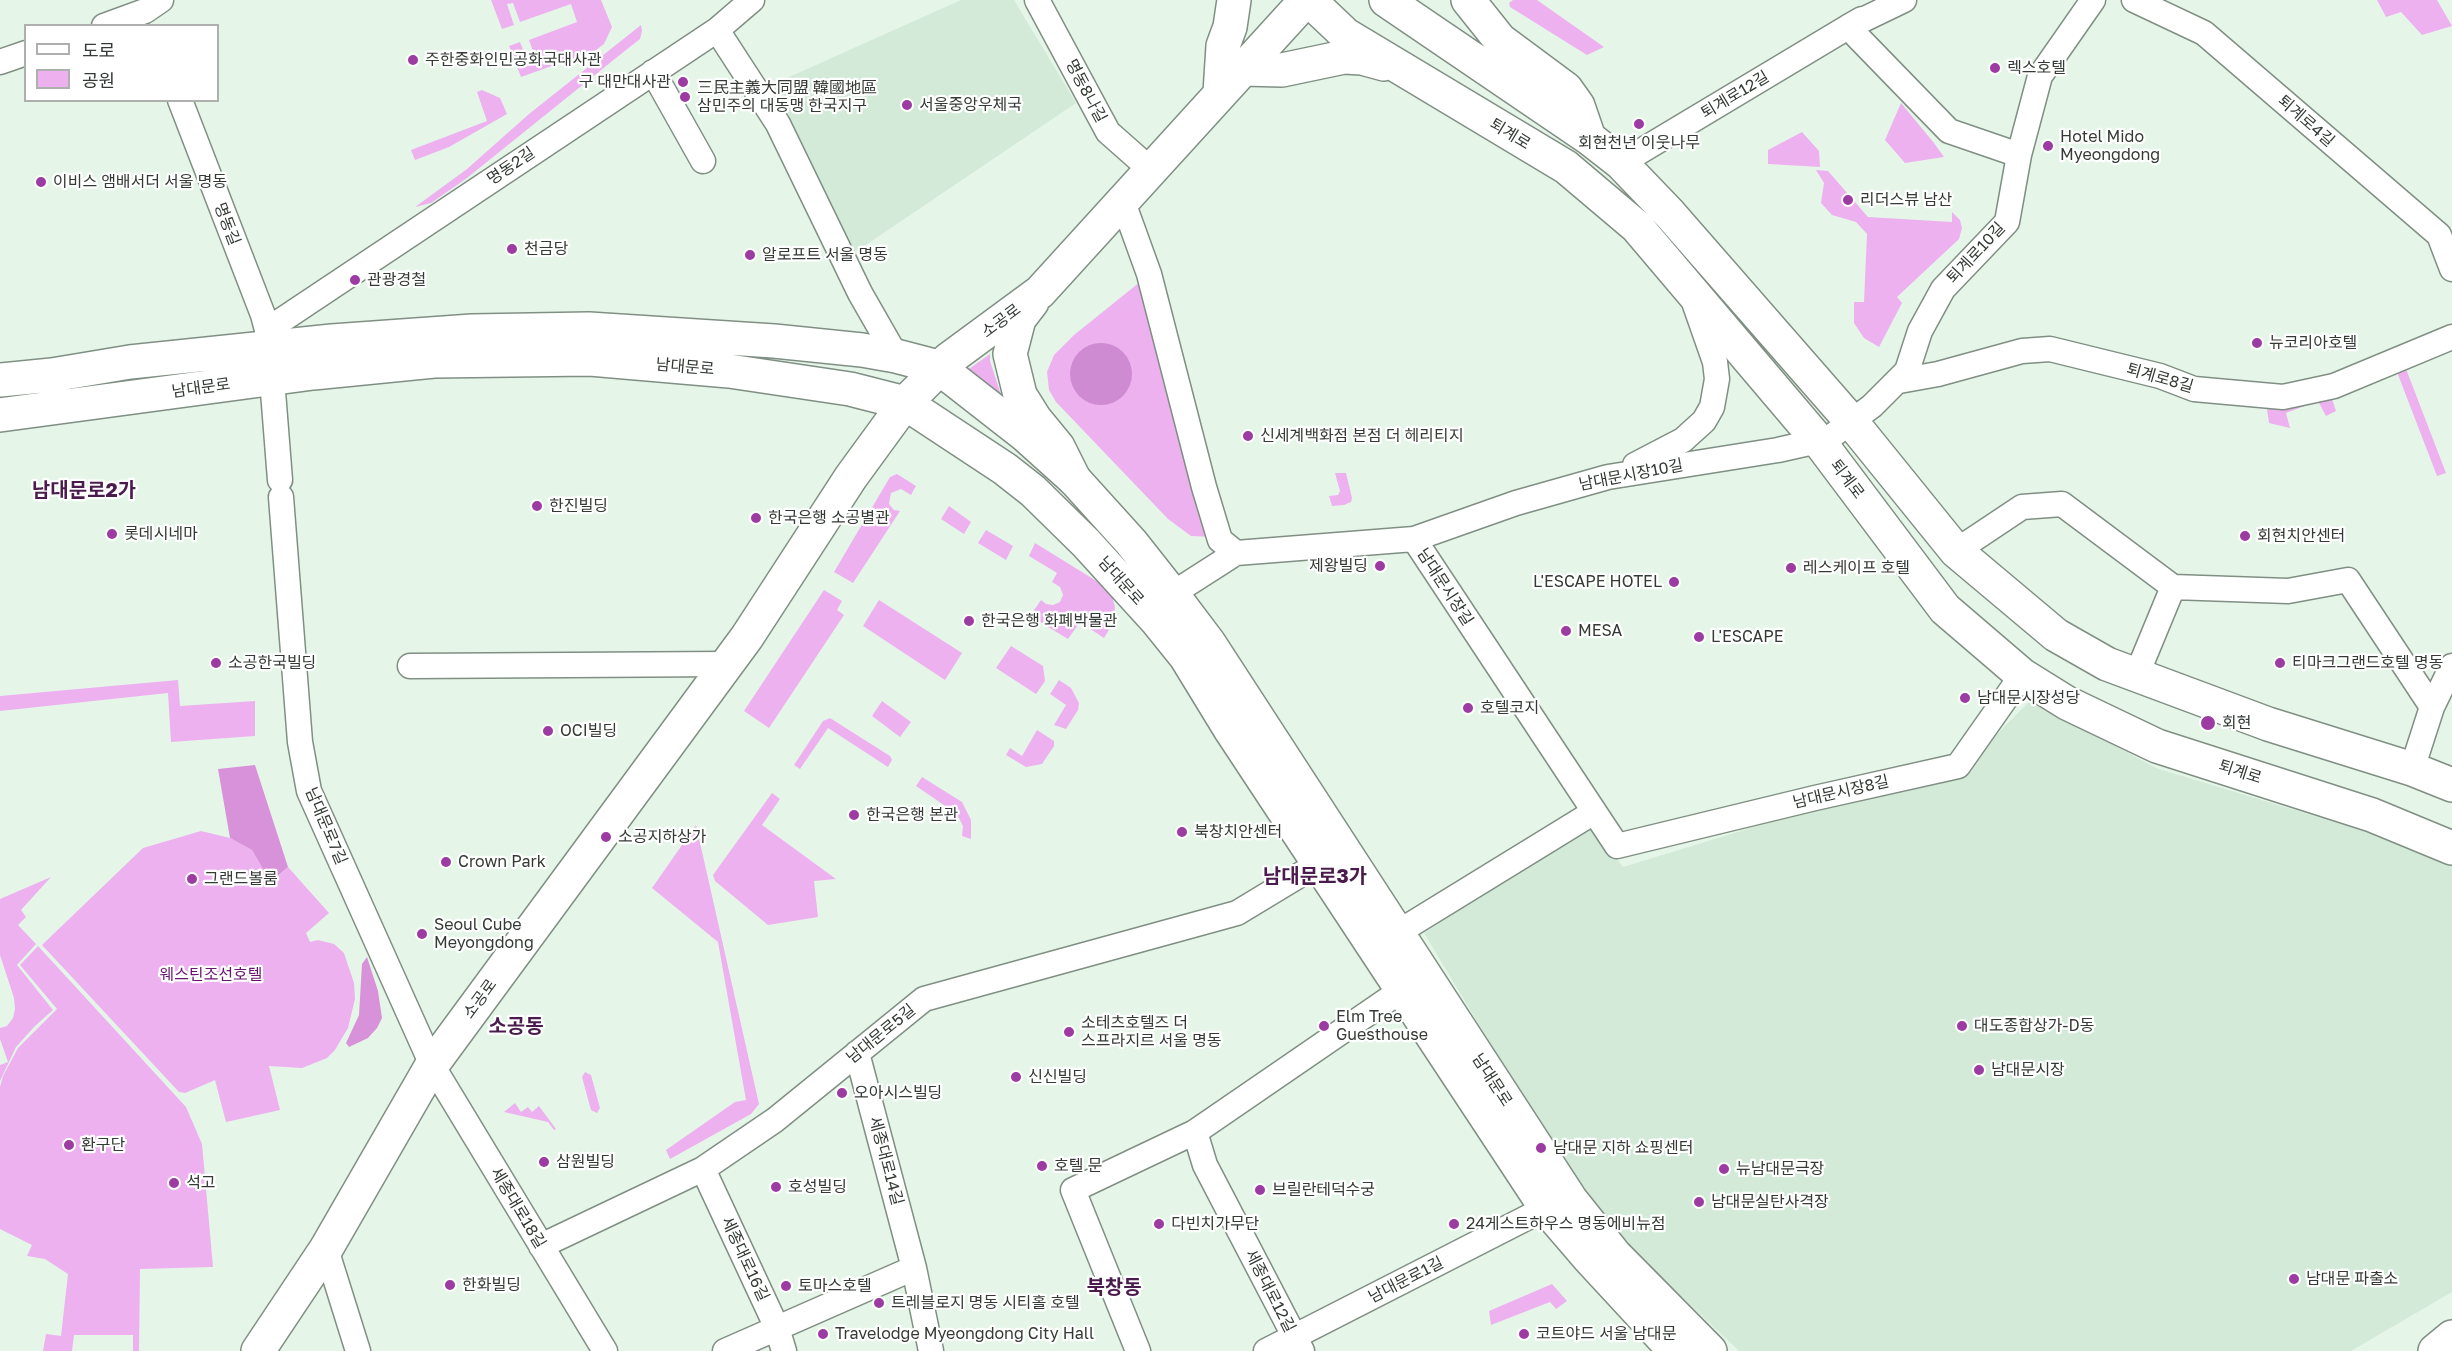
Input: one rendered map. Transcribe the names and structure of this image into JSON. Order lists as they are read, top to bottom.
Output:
{
  "streets": {
    "main road": ["퇴계로", "소공로", "남대문로"],
    "street": [
      "명동8나길",
      "퇴계로12길",
      "퇴계로4길",
      "명동2길",
      "명동길",
      "퇴계로10길",
      "퇴계로8길",
      "남대문시장10길",
      "남대문시장길",
      "남대문시장8길",
      "남대문로7길",
      "남대문로5길",
      "세종대로14길",
      "세종대로18길",
      "세종대로16길",
      "남대문로1길",
      "세종대로12길"
    ]
  },
  "crossings": [
    ["명동8나길", "소공로"],
    ["퇴계로", "퇴계로10길"],
    ["퇴계로", "소공로"],
    ["퇴계로", "남대문시장10길"],
    ["퇴계로", "남대문시장8길"],
    ["명동2길", "명동길"],
    ["명동2길", "남대문로"],
    ["명동2길", "남대문로7길"],
    ["명동길", "남대문로"],
    ["명동길", "남대문로7길"],
    ["퇴계로10길", "퇴계로8길"],
    ["퇴계로10길", "남대문시장10길"],
    ["소공로", "남대문로"],
    ["소공로", "남대문로7길"],
    ["소공로", "세종대로18길"],
    ["남대문로", "남대문시장길"],
    ["남대문로", "남대문로7길"],
    ["남대문로", "남대문로5길"],
    ["남대문로", "남대문로1길"],
    ["남대문시장10길", "남대문시장길"],
    ["남대문시장길", "남대문시장8길"],
    ["남대문로7길", "세종대로18길"],
    ["남대문로5길", "세종대로14길"],
    ["남대문로5길", "세종대로18길"],
    ["남대문로5길", "세종대로16길"],
    ["남대문로1길", "세종대로12길"]
  ],
  "districts": [
    "남대문로2가",
    "남대문로3가",
    "소공동",
    "북창동"
  ],
  "parks": ["웨스틴조선호텔"],
  "places": [
    "주한중화인민공화국대사관",
    "렉스호텔",
    "구 대만대사관",
    "三民主義大同盟 韓國地區 삼민주의 대동맹 한국지구",
    "서울중앙우체국",
    "회현천년 이웃나무",
    "Hotel Mido Myeongdong",
    "이비스 앰배서더 서울 명동",
    "리더스뷰 남산",
    "천금당",
    "알로프트 서울 명동",
    "관광경철",
    "뉴코리아호텔",
    "신세계백화점 본점 더 헤리티지",
    "한진빌딩",
    "한국은행 소공별관",
    "롯데시네마",
    "회현치안센터",
    "제왕빌딩",
    "레스케이프 호텔",
    "L'ESCAPE HOTEL",
    "한국은행 화폐박물관",
    "MESA",
    "L'ESCAPE",
    "소공한국빌딩",
    "티마크그랜드호텔 명동",
    "남대문시장성당",
    "호텔코지",
    "회현",
    "OCI빌딩",
    "한국은행 본관",
    "북창치안센터",
    "소공지하상가",
    "Crown Park",
    "그랜드볼룸",
    "Seoul Cube Meyongdong",
    "Elm Tree Guesthouse",
    "대도종합상가-D동",
    "소테츠호텔즈 더 스프라지르 서울 명동",
    "남대문시장",
    "신신빌딩",
    "오아시스빌딩",
    "환구단",
    "남대문 지하 쇼핑센터",
    "삼원빌딩",
    "호텔 문",
    "뉴남대문극장",
    "석고",
    "호성빌딩",
    "브릴란테덕수궁",
    "남대문실탄사격장",
    "다빈치가무단",
    "24게스트하우스 명동에비뉴점",
    "남대문 파출소",
    "한화빌딩",
    "토마스호텔",
    "트레블로지 명동 시티홀 호텔",
    "Travelodge Myeongdong City Hall",
    "코트야드 서울 남대문"
  ],
  "legend": ["도로", "공원"]
}
